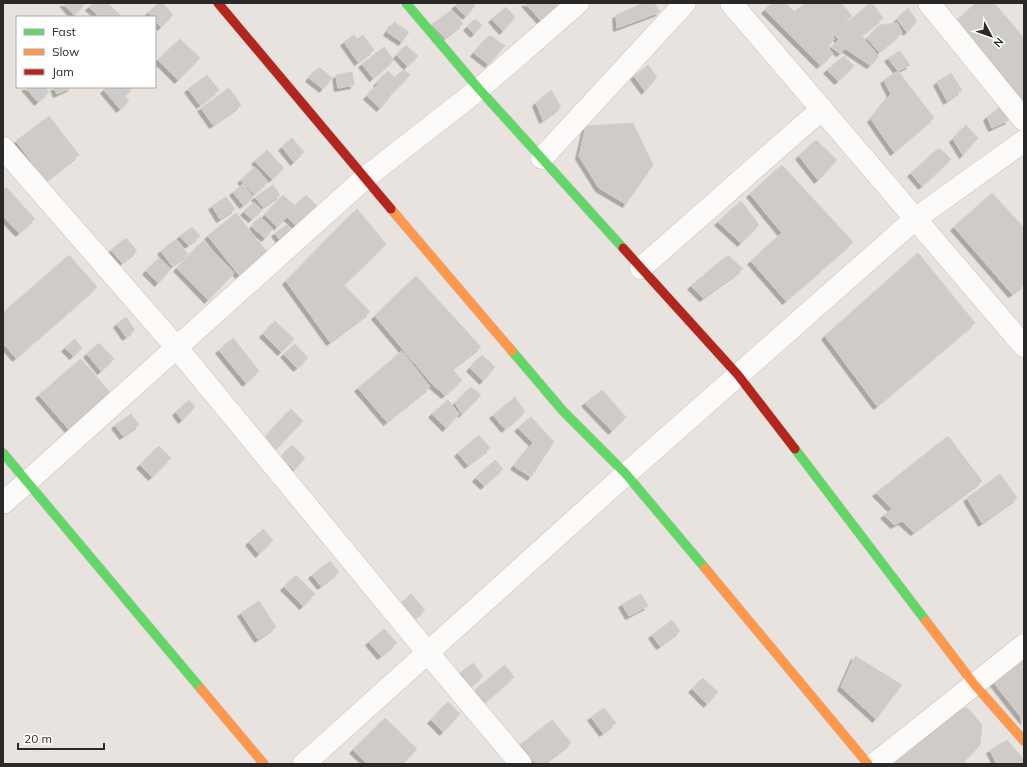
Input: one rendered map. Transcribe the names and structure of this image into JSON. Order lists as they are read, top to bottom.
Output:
{
  "legend": ["Fast", "Slow", "Jam"],
  "scale_bar": "20 m",
  "north": "bottom right"
}
